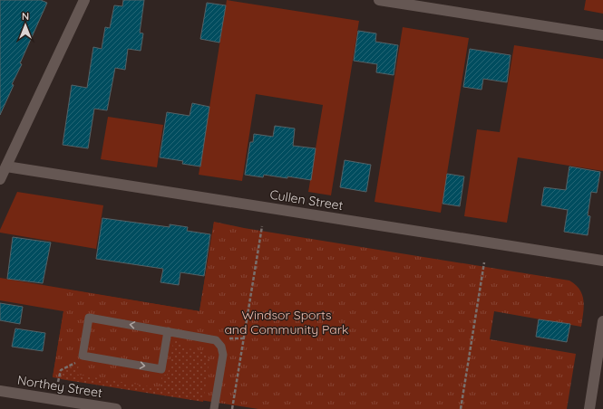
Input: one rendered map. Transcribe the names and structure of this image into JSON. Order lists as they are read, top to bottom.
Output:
{
  "streets": {
    "street": ["Cullen Street", "Northey Street"]
  },
  "parks": ["Windsor Sports and Community Park"],
  "north": "top"
}
